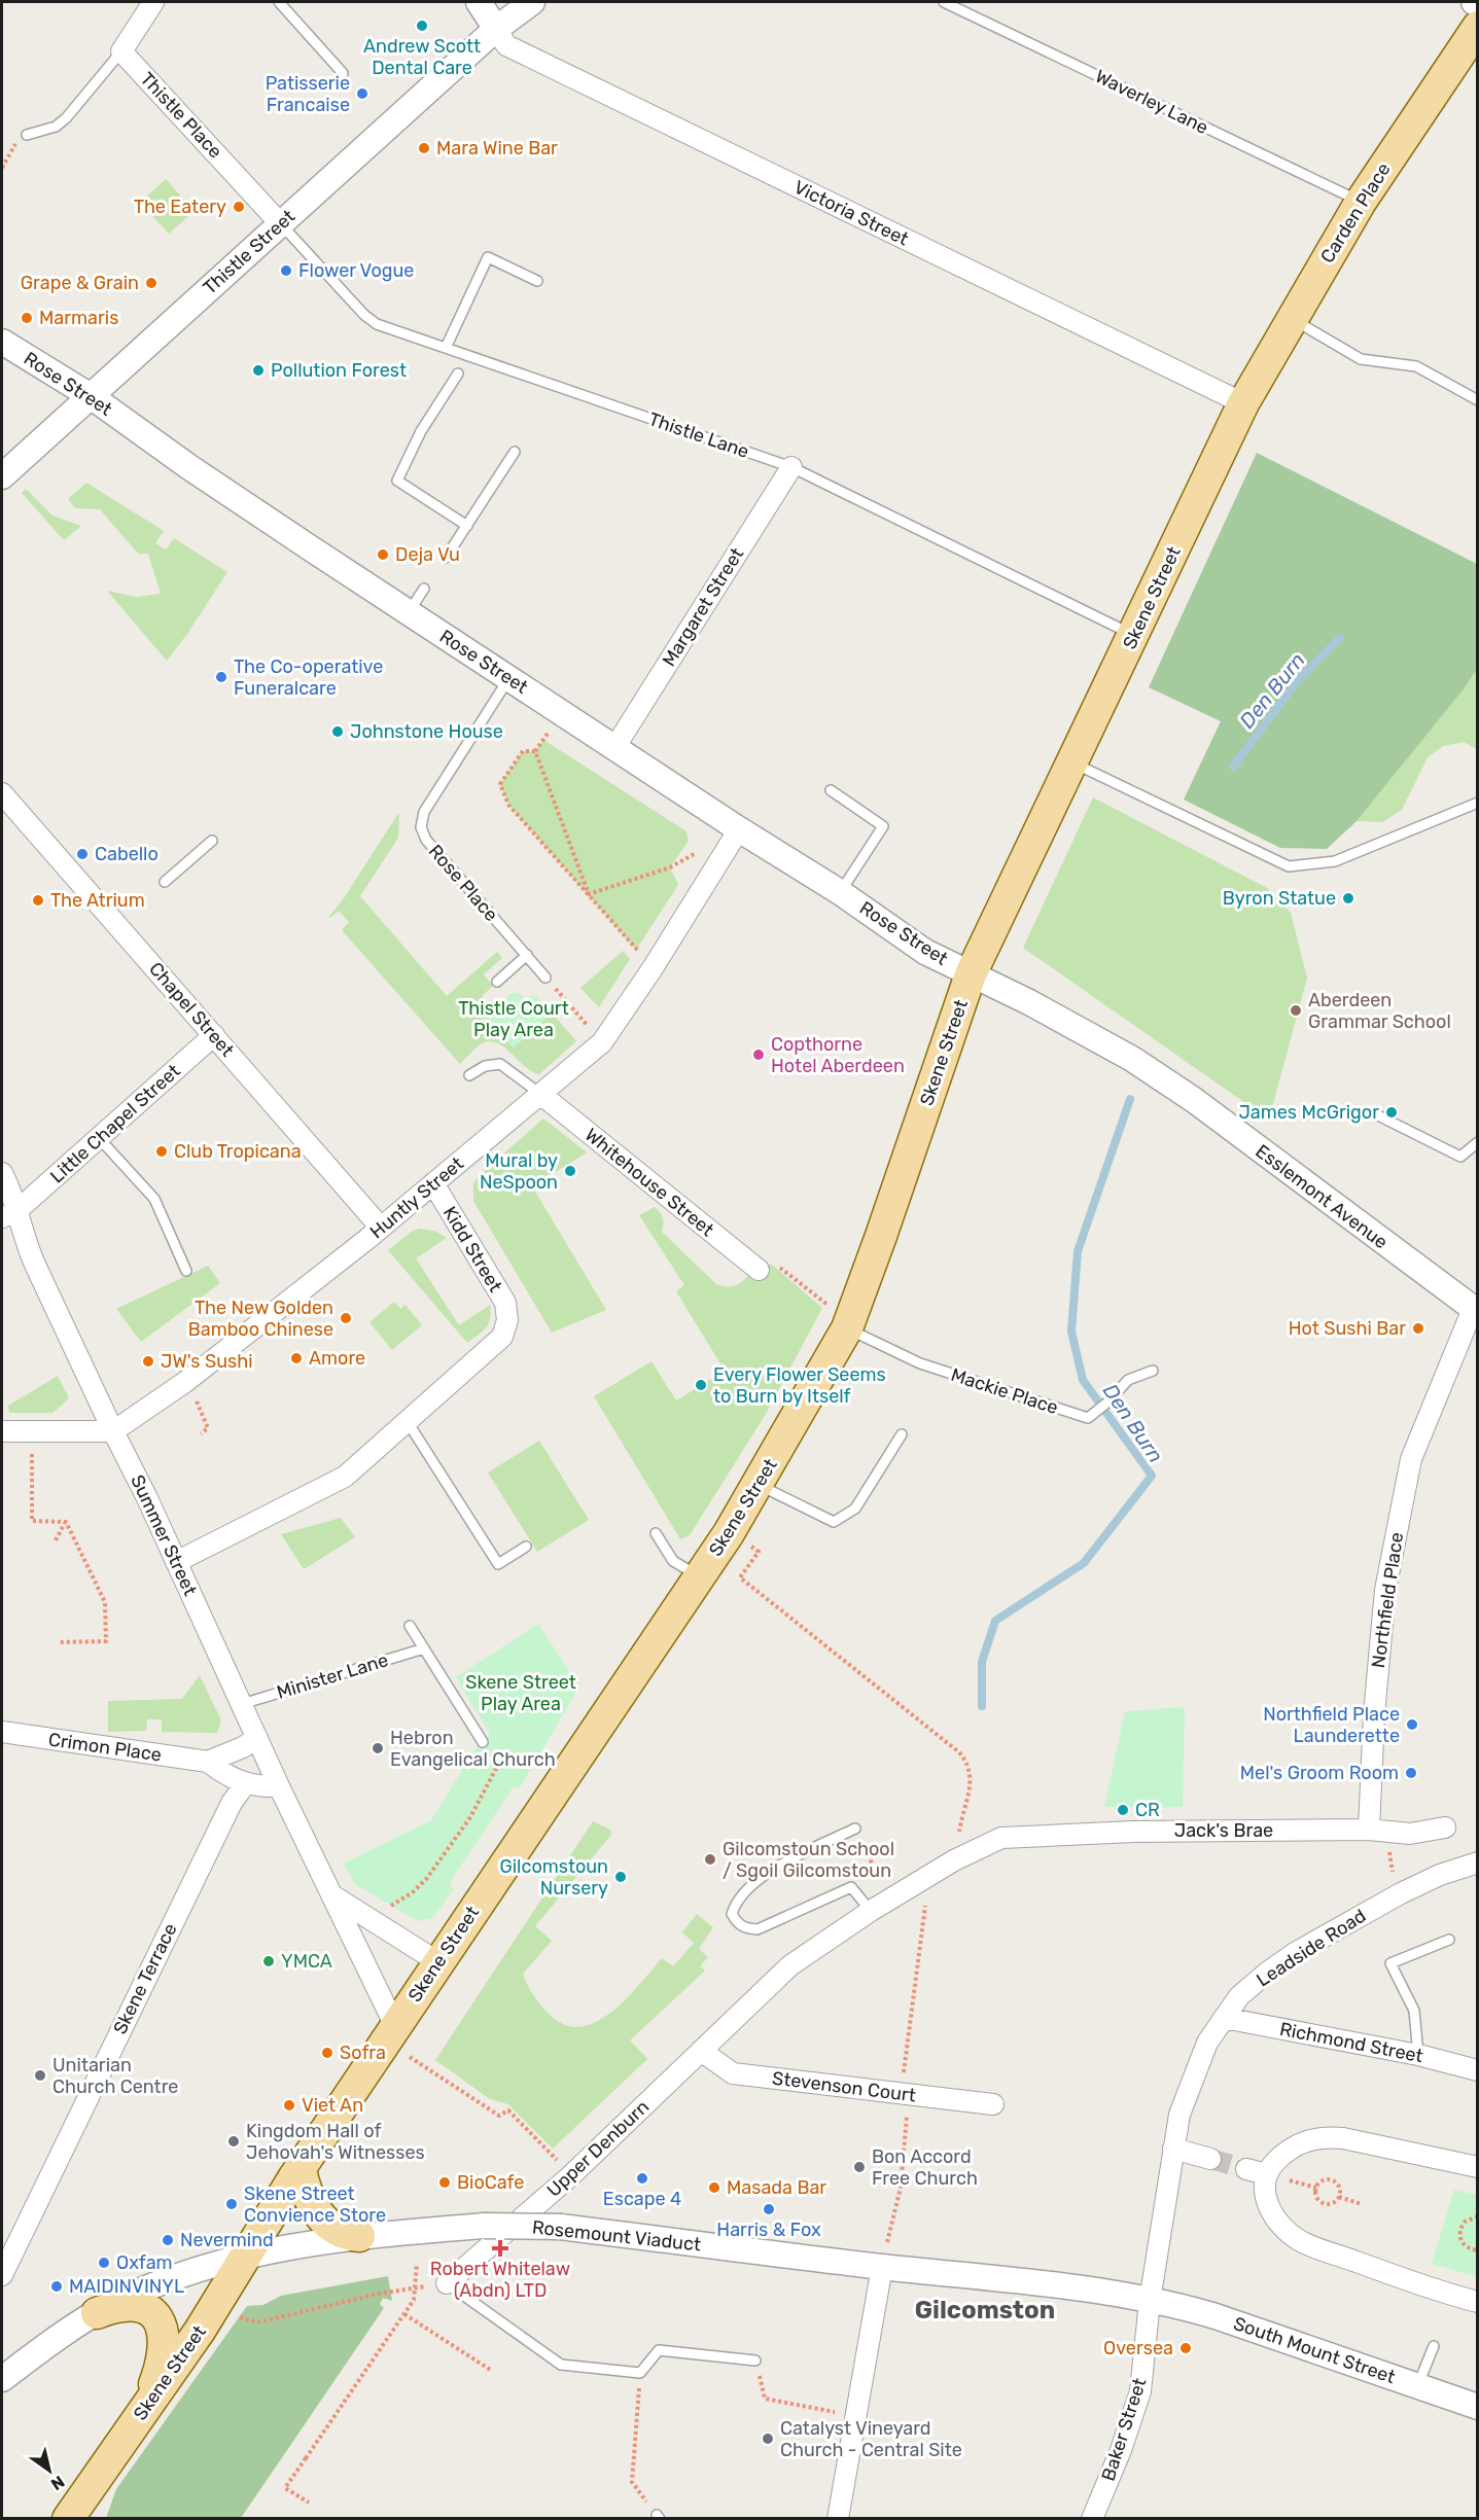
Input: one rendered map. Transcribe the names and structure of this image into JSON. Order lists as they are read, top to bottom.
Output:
{
  "streets": {
    "main road": ["Carden Place", "Skene Street"],
    "street": [
      "Thistle Place",
      "Victoria Street",
      "Thistle Street",
      "Rose Street",
      "Margaret Street",
      "Chapel Street",
      "Little Chapel Street",
      "Whitehouse Street",
      "Esslemont Avenue",
      "Huntly Street",
      "Kidd Street",
      "Summer Street",
      "Northfield Place",
      "Crimon Place",
      "Jack's Brae",
      "Leadside Road",
      "Skene Terrace",
      "Richmond Street",
      "Stevenson Court",
      "Upper Denburn",
      "Rosemount Viaduct",
      "South Mount Street",
      "Baker Street"
    ],
    "lane": [
      "Waverley Lane",
      "Thistle Lane",
      "Rose Place",
      "Mackie Place",
      "Minister Lane"
    ]
  },
  "crossings": [
    ["Waverley Lane", "Carden Place"],
    ["Thistle Place", "Thistle Street"],
    ["Thistle Place", "Thistle Lane"],
    ["Victoria Street", "Carden Place"],
    ["Victoria Street", "Thistle Street"],
    ["Victoria Street", "Skene Street"],
    ["Carden Place", "Skene Street"],
    ["Thistle Street", "Rose Street"],
    ["Thistle Street", "Thistle Lane"],
    ["Rose Street", "Skene Street"],
    ["Rose Street", "Margaret Street"],
    ["Rose Street", "Rose Place"],
    ["Rose Street", "Esslemont Avenue"],
    ["Rose Street", "Huntly Street"],
    ["Thistle Lane", "Skene Street"],
    ["Thistle Lane", "Margaret Street"],
    ["Skene Street", "Esslemont Avenue"],
    ["Skene Street", "Mackie Place"],
    ["Skene Street", "Summer Street"],
    ["Skene Street", "Rosemount Viaduct"],
    ["Chapel Street", "Little Chapel Street"],
    ["Chapel Street", "Huntly Street"],
    ["Little Chapel Street", "Summer Street"],
    ["Whitehouse Street", "Huntly Street"],
    ["Esslemont Avenue", "Northfield Place"],
    ["Huntly Street", "Kidd Street"],
    ["Huntly Street", "Summer Street"],
    ["Kidd Street", "Summer Street"],
    ["Summer Street", "Minister Lane"],
    ["Summer Street", "Crimon Place"],
    ["Northfield Place", "Jack's Brae"],
    ["Crimon Place", "Skene Terrace"],
    ["Jack's Brae", "Upper Denburn"],
    ["Leadside Road", "Richmond Street"],
    ["Leadside Road", "Rosemount Viaduct"],
    ["Leadside Road", "South Mount Street"],
    ["Leadside Road", "Baker Street"],
    ["Stevenson Court", "Upper Denburn"],
    ["Rosemount Viaduct", "South Mount Street"],
    ["Rosemount Viaduct", "Baker Street"],
    ["South Mount Street", "Baker Street"]
  ],
  "districts": ["Gilcomston"],
  "water": ["Den Burn"],
  "parks": ["Thistle Court Play Area", "Skene Street Play Area"],
  "places": {
    "other": [
      "Andrew Scott Dental Care",
      "Patisserie Francaise",
      "Mara Wine Bar",
      "The Eatery",
      "Flower Vogue",
      "Grape & Grain",
      "Marmaris",
      "Pollution Forest",
      "Deja Vu",
      "The Co-operative Funeralcare",
      "Johnstone House",
      "Cabello",
      "Byron Statue",
      "The Atrium",
      "Aberdeen Grammar School",
      "Copthorne Hotel Aberdeen",
      "James McGrigor",
      "Club Tropicana",
      "Mural by NeSpoon",
      "The New Golden Bamboo Chinese",
      "Hot Sushi Bar",
      "Amore",
      "JW's Sushi",
      "Every Flower Seems to Burn by Itself",
      "Northfield Place Launderette",
      "Hebron Evangelical Church",
      "Mel's Groom Room",
      "CR",
      "Gilcomstoun School / Sgoil Gilcomstoun",
      "Gilcomstoun Nursery",
      "YMCA",
      "Sofra",
      "Unitarian Church Centre",
      "Viet An",
      "Kingdom Hall of Jehovah's Witnesses",
      "Bon Accord Free Church",
      "Escape 4",
      "BioCafe",
      "Masada Bar",
      "Skene Street Convience Store",
      "Harris & Fox",
      "Nevermind",
      "Oxfam",
      "MAIDINVINYL",
      "Oversea",
      "Catalyst Vineyard Church - Central Site"
    ],
    "health": ["Robert Whitelaw (Abdn) LTD"]
  },
  "north": "bottom right"
}
